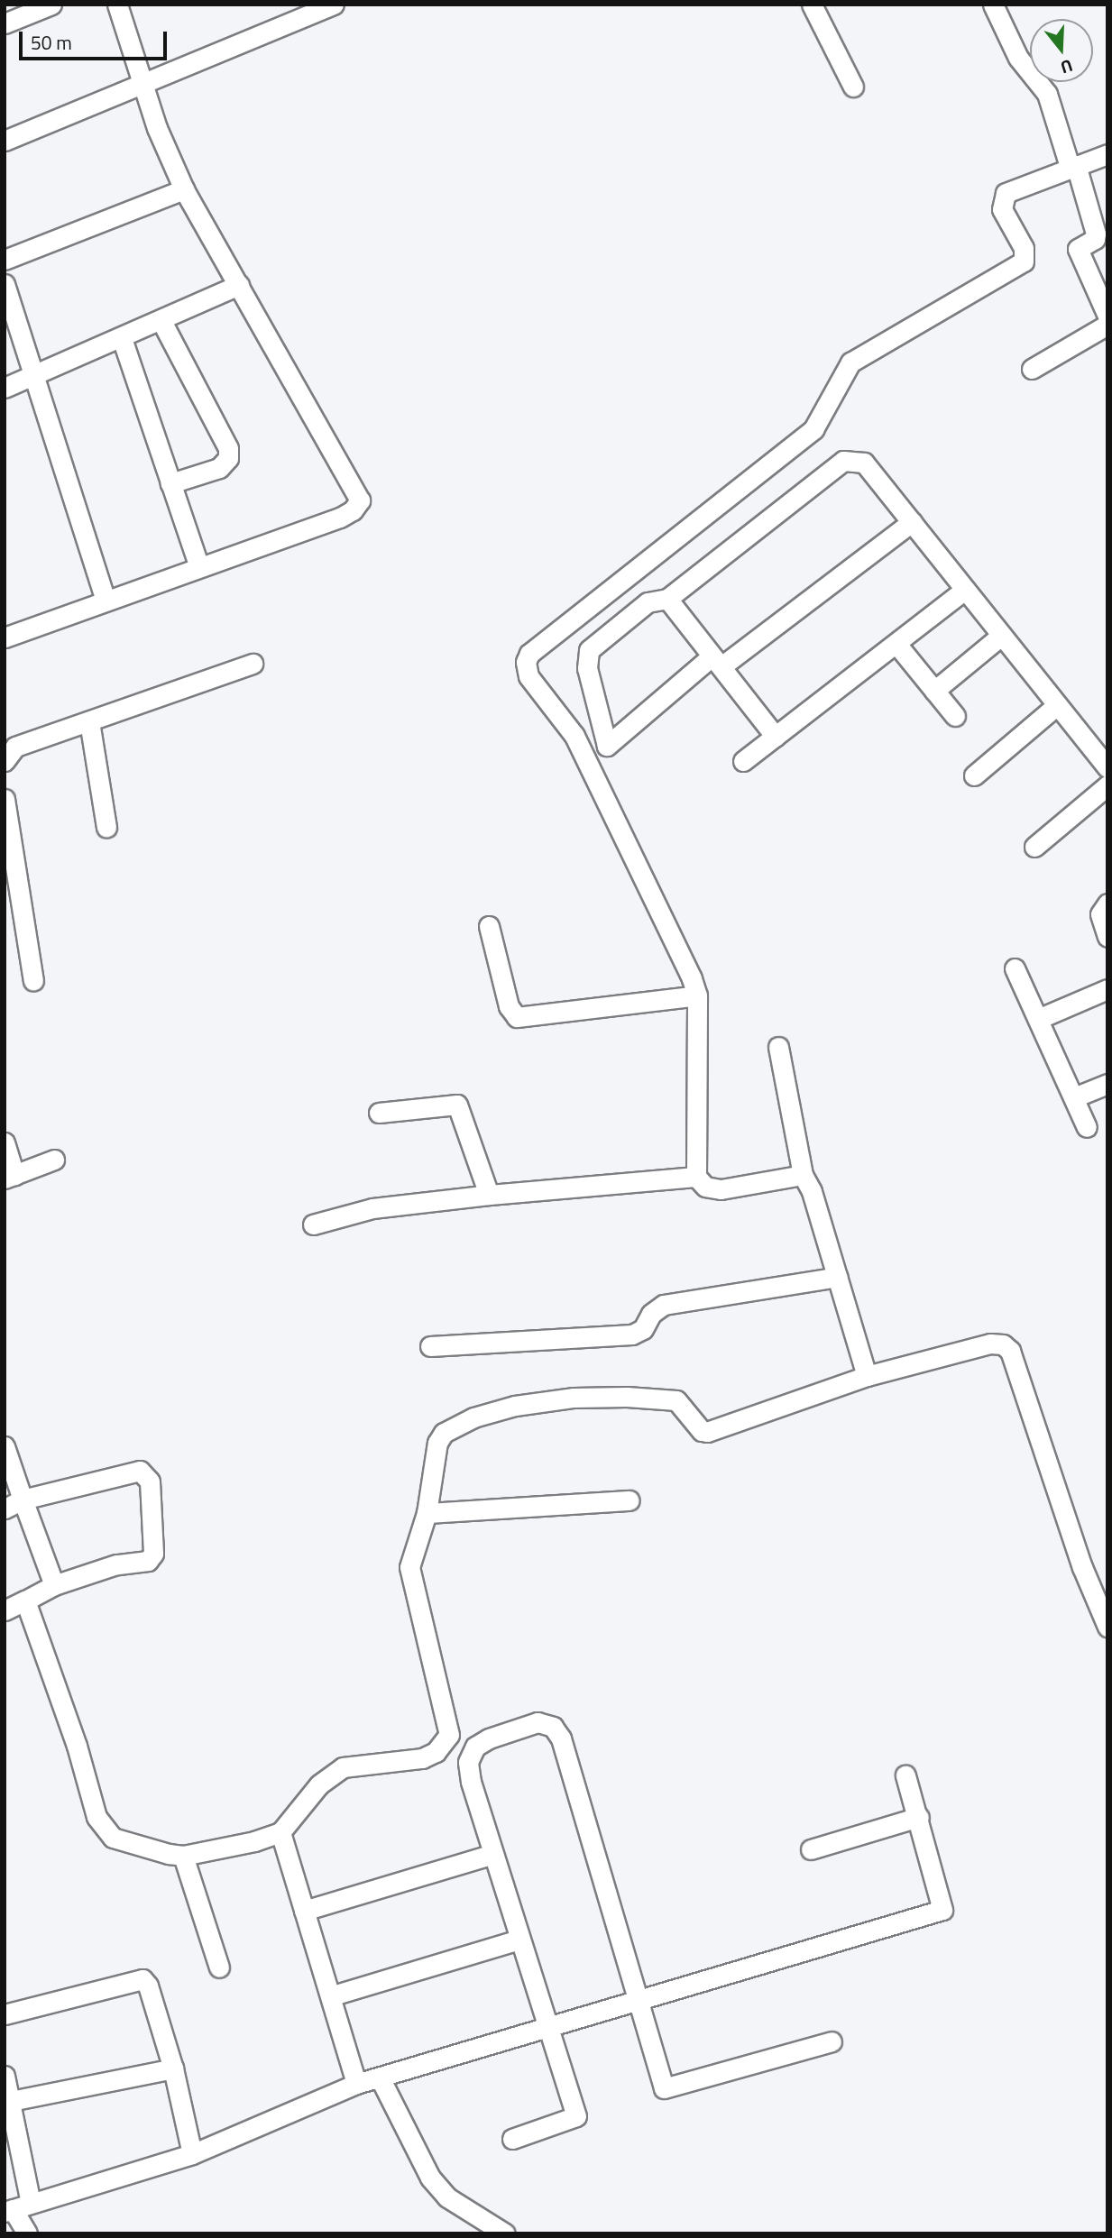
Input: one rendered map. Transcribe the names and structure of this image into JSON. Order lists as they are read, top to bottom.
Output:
{
  "scale_bar": "50 m",
  "north": "bottom"
}
